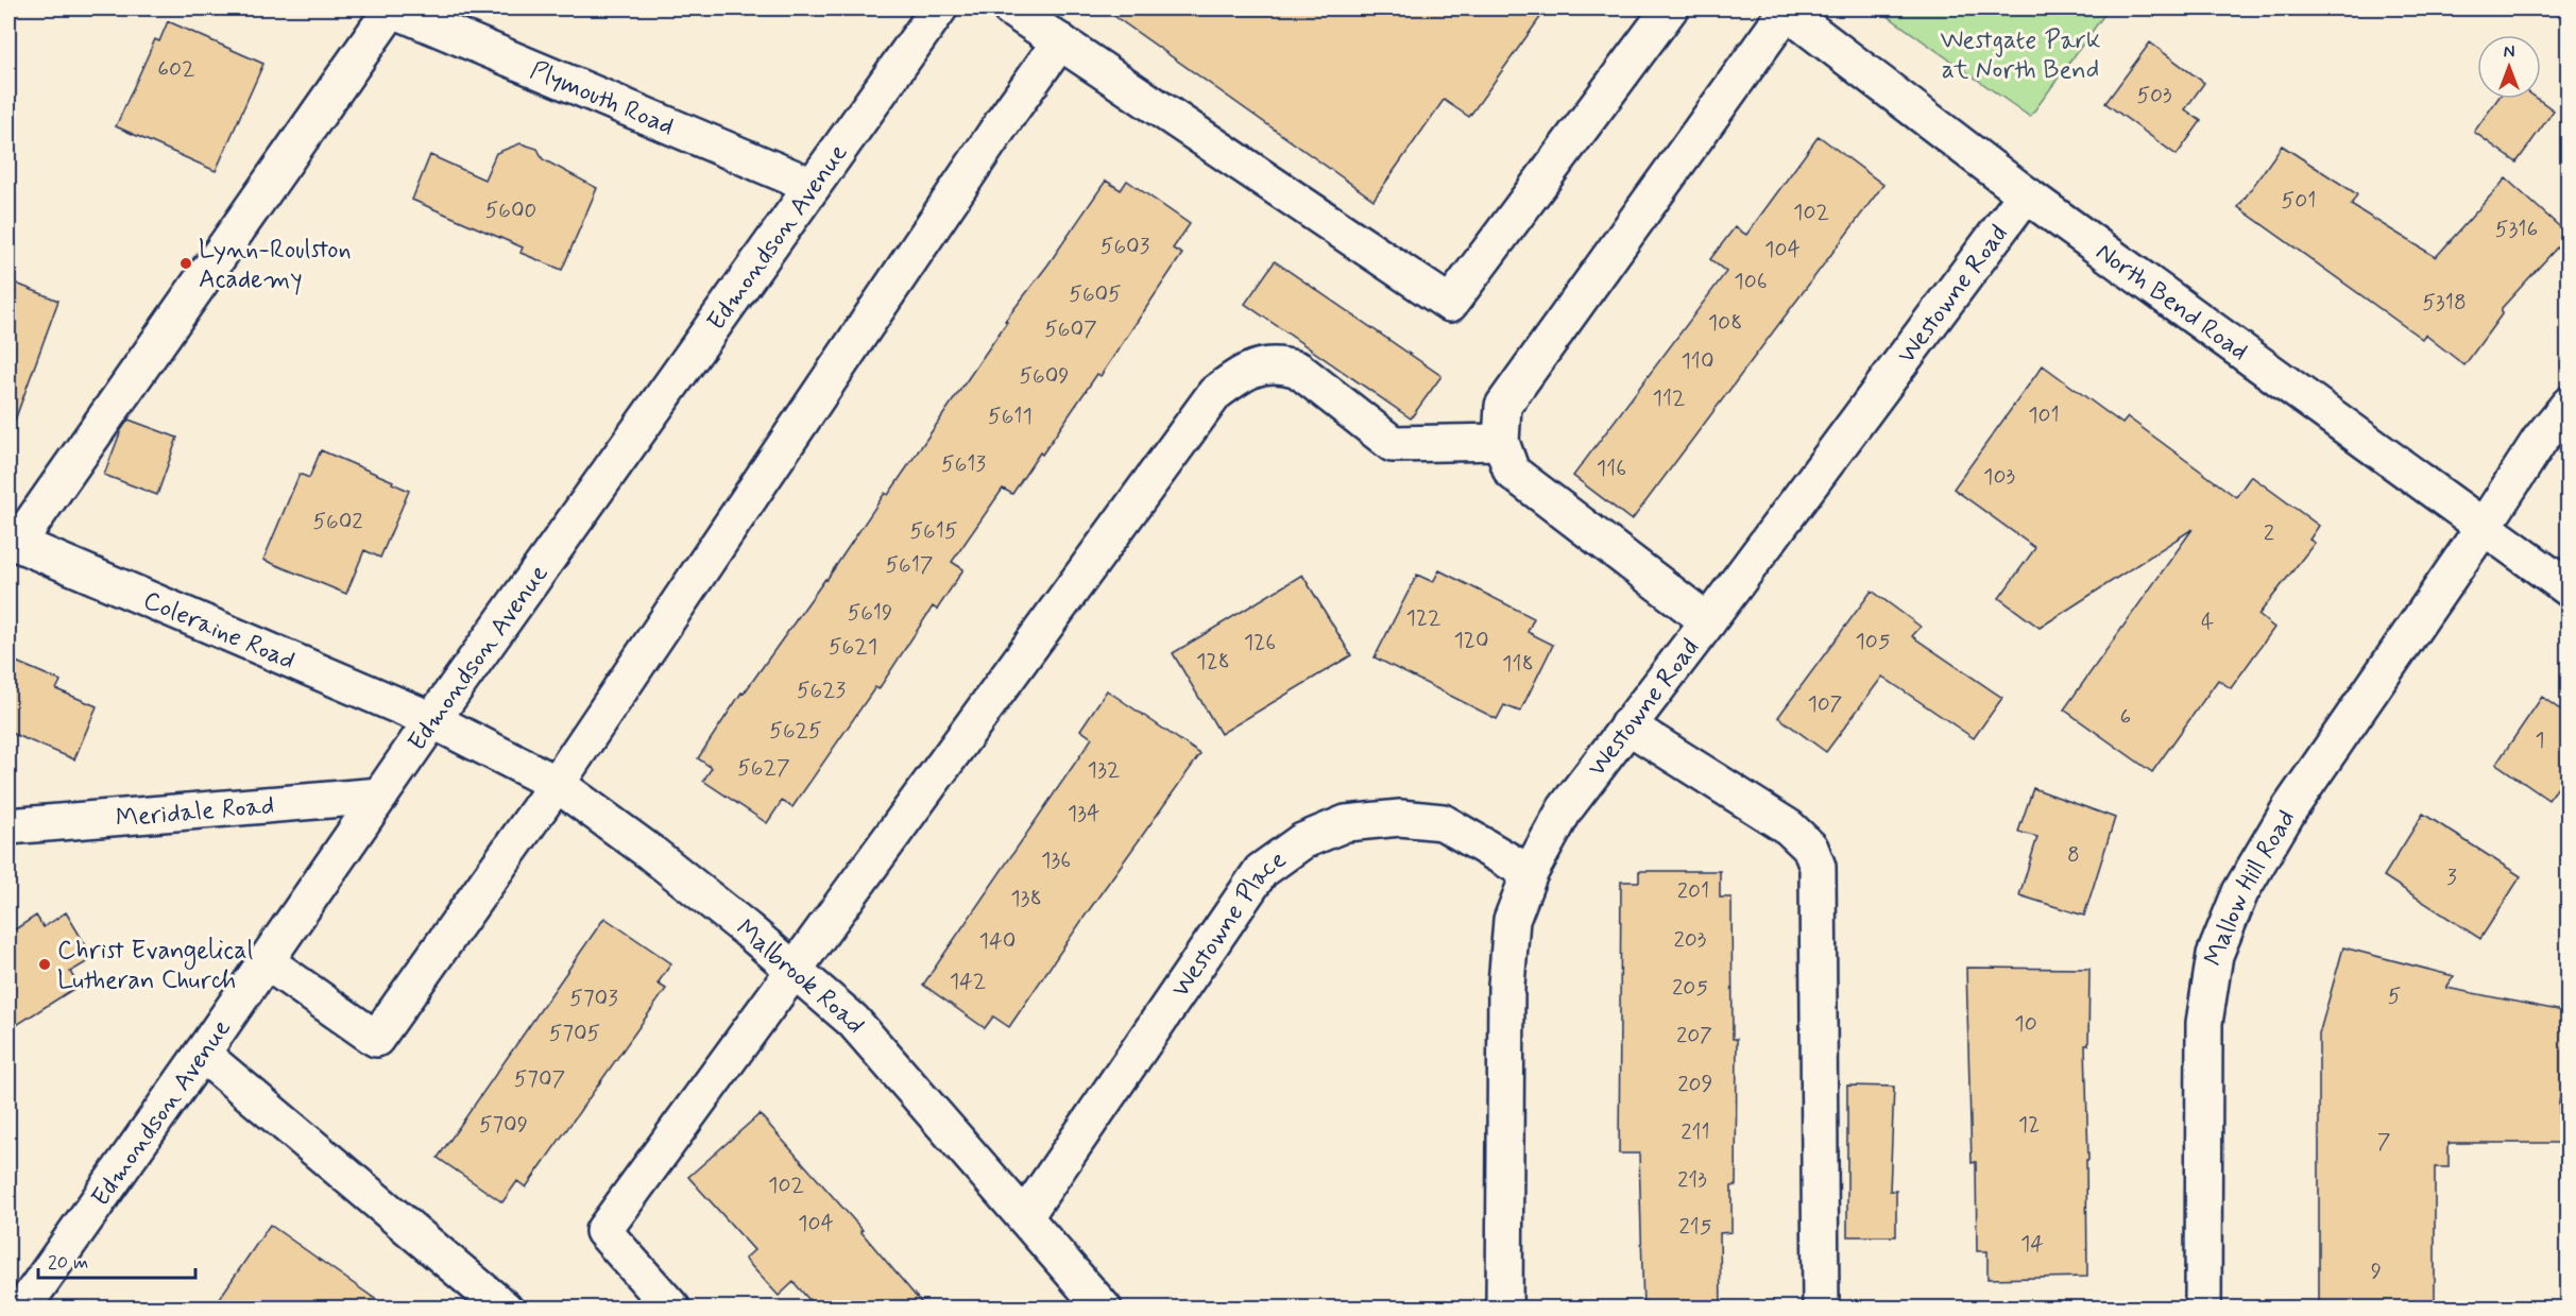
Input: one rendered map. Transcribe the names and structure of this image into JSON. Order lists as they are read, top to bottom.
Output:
{
  "streets": {
    "street": [
      "Plymouth Road",
      "Edmondson Avenue",
      "Westowne Road",
      "North Bend Road",
      "Coleraine Road",
      "Meridale Road",
      "Mallow Hill Road",
      "Westowne Place",
      "Malbrook Road"
    ]
  },
  "crossings": [
    ["Plymouth Road", "Edmondson Avenue"],
    ["Edmondson Avenue", "Coleraine Road"],
    ["Edmondson Avenue", "Meridale Road"],
    ["Edmondson Avenue", "Malbrook Road"],
    ["Westowne Road", "North Bend Road"],
    ["Westowne Road", "Westowne Place"],
    ["North Bend Road", "Mallow Hill Road"],
    ["Coleraine Road", "Malbrook Road"],
    ["Westowne Place", "Malbrook Road"]
  ],
  "parks": ["Westgate Park at North Bend"],
  "places": ["Lynn-Roulston Academy", "Christ Evangelical Lutheran Church"],
  "house_numbers": [
    "602",
    "503",
    "501",
    "5600",
    "102",
    "5316",
    "5603",
    "104",
    "106",
    "5605",
    "5318",
    "108",
    "5607",
    "110",
    "5609",
    "112",
    "101",
    "5611",
    "5613",
    "116",
    "103",
    "5602",
    "5615",
    "2",
    "5617",
    "5619",
    "122",
    "4",
    "120",
    "105",
    "126",
    "5621",
    "128",
    "118",
    "5623",
    "107",
    "6",
    "5625",
    "1",
    "5627",
    "132",
    "134",
    "8",
    "136",
    "3",
    "201",
    "138",
    "203",
    "140",
    "142",
    "205",
    "5",
    "5703",
    "10",
    "5705",
    "207",
    "5707",
    "209",
    "5709",
    "12",
    "211",
    "7",
    "213",
    "102",
    "104",
    "215",
    "14",
    "9"
  ],
  "scale_bar": "20 m",
  "north": "top"
}
